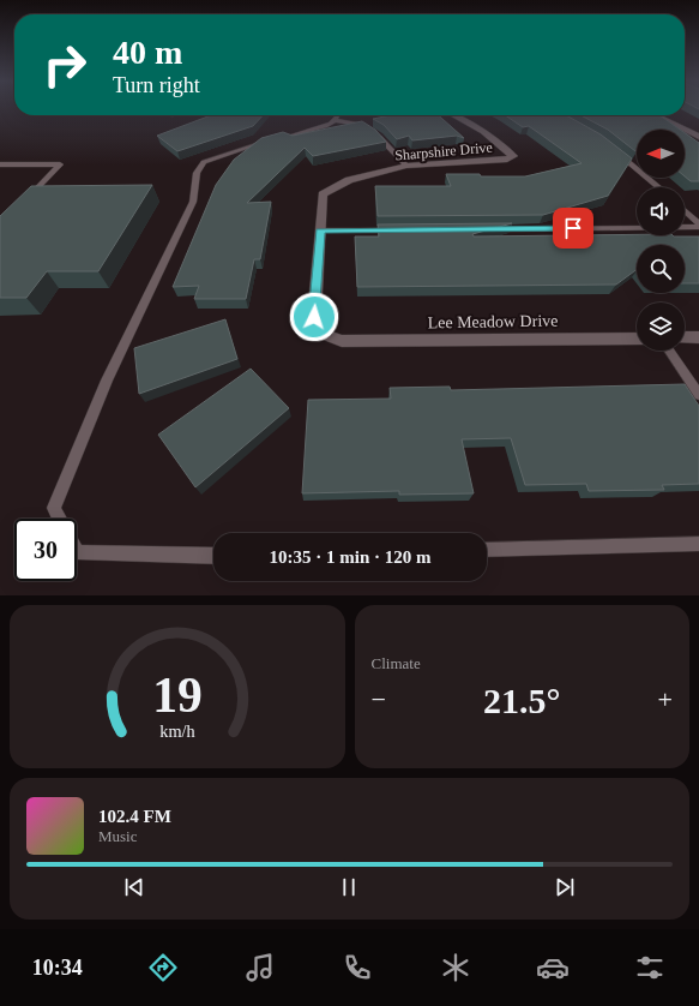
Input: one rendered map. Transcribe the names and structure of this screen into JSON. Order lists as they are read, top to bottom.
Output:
{
  "streets": {
    "street": ["Sharpshire Drive", "Lee Meadow Drive"]
  },
  "crossings": [
    ["Sharpshire Drive", "Lee Meadow Drive"]
  ],
  "north": "left",
  "page": {
    "turn": ["40 m", "Turn right"],
    "limit": "30",
    "trip": "10:35 · 1 min · 120 m",
    "tile": "Climate",
    "heat": ["−", "21.5°", "+"],
    "song": ["102.4 FM", "Music"],
    "tabs": "10:34",
    "gauge": ["19", "km/h"]
  }
}
